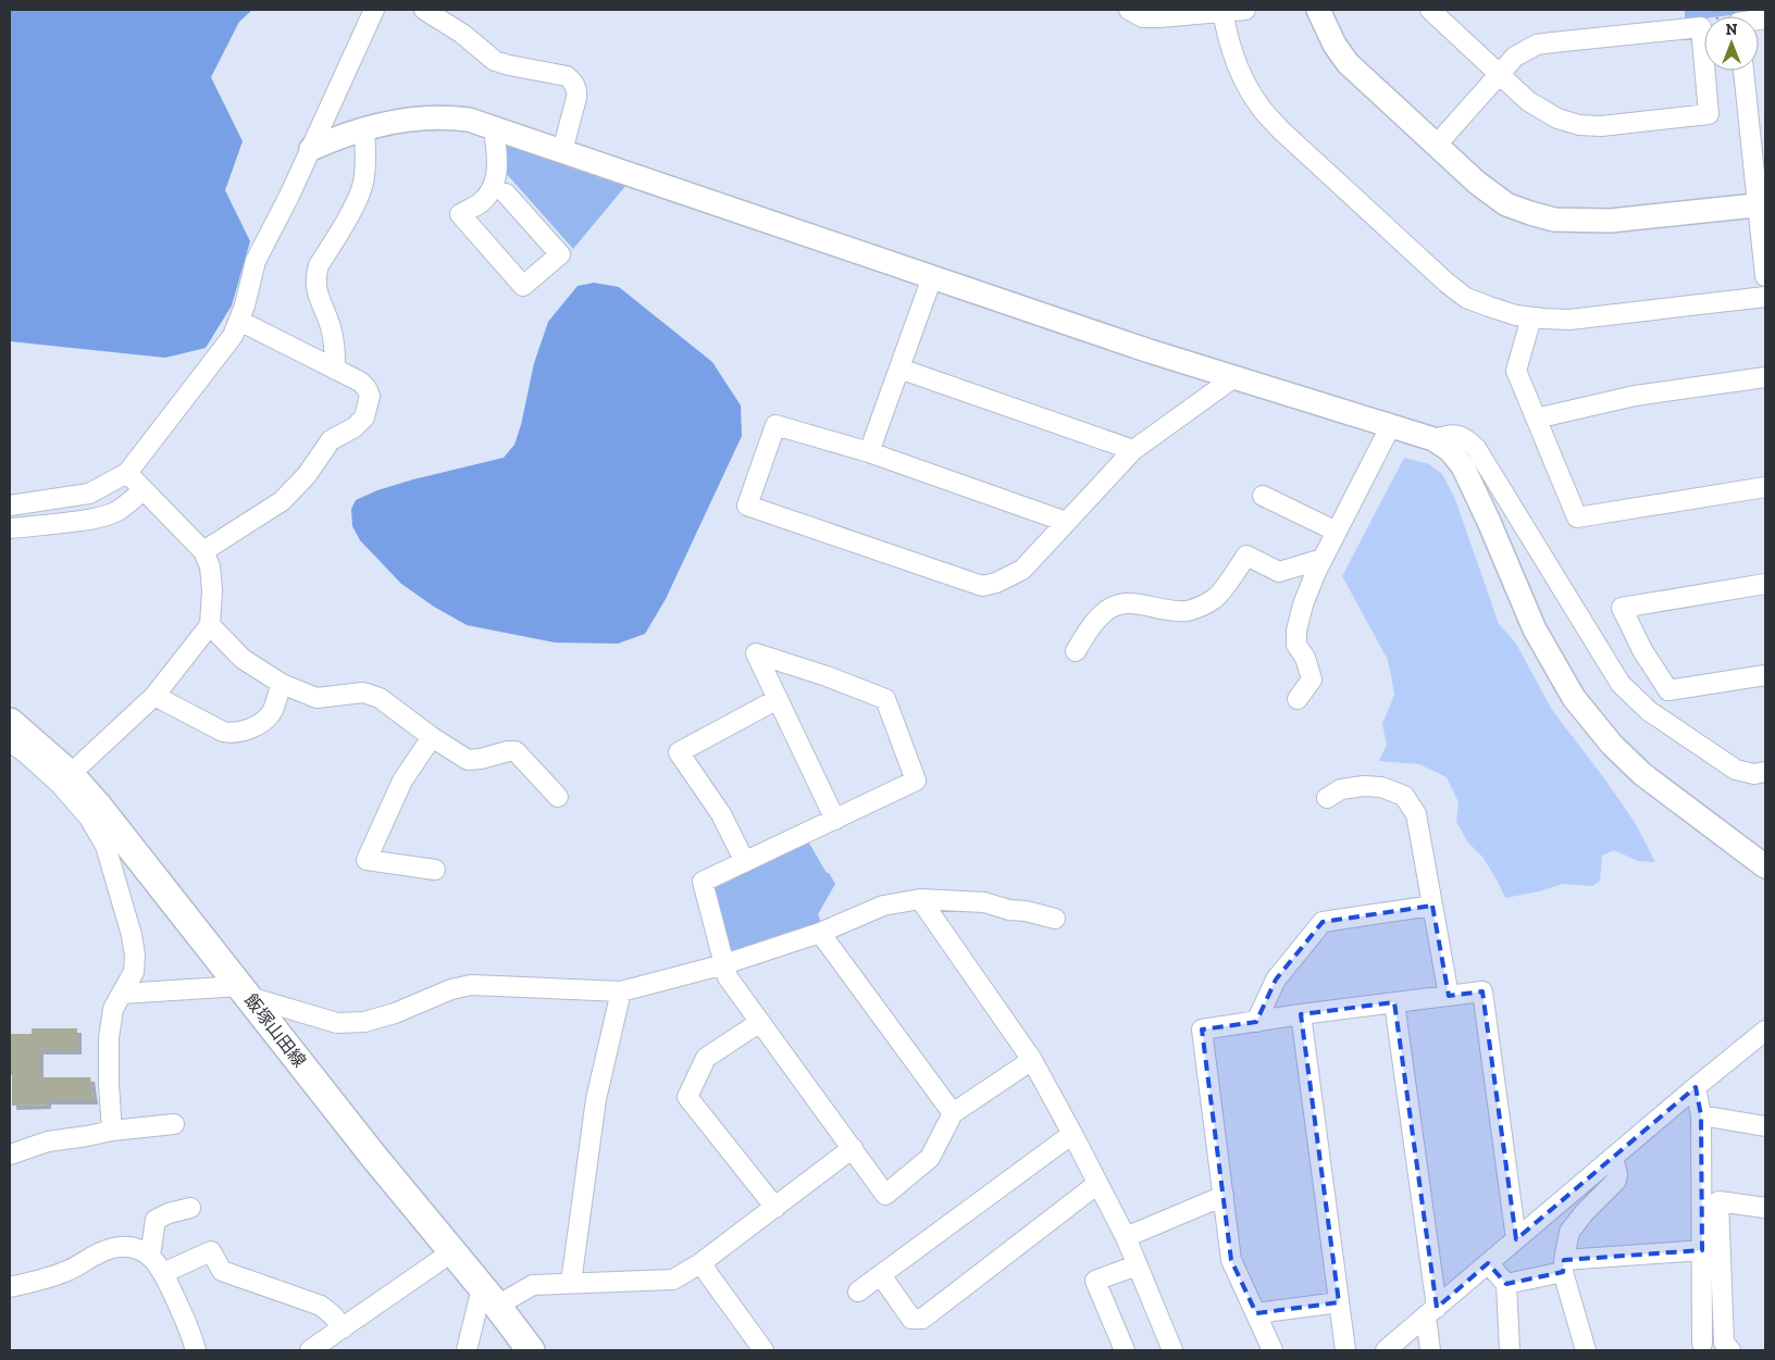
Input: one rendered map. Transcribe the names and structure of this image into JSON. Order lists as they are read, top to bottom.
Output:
{
  "streets": {
    "main road": ["飯塚山田線"]
  },
  "north": "top"
}
